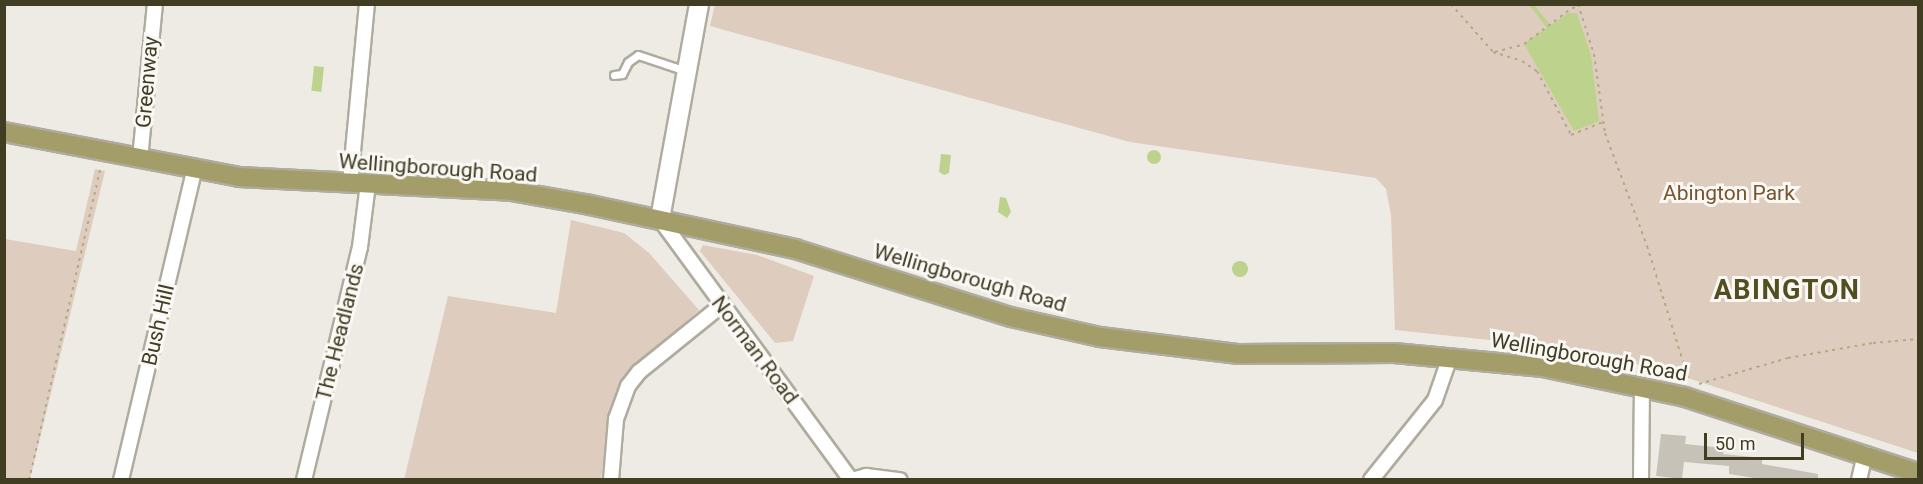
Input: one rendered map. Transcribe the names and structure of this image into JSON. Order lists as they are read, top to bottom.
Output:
{
  "streets": {
    "main road": ["Wellingborough Road"],
    "street": [
      "Greenway",
      "Bush Hill",
      "The Headlands",
      "Norman Road"
    ]
  },
  "crossings": [
    ["Greenway", "Wellingborough Road"],
    ["Wellingborough Road", "Bush Hill"],
    ["Wellingborough Road", "The Headlands"],
    ["Wellingborough Road", "Norman Road"]
  ],
  "districts": ["ABINGTON"],
  "parks": ["Abington Park"],
  "scale_bar": "50 m"
}
